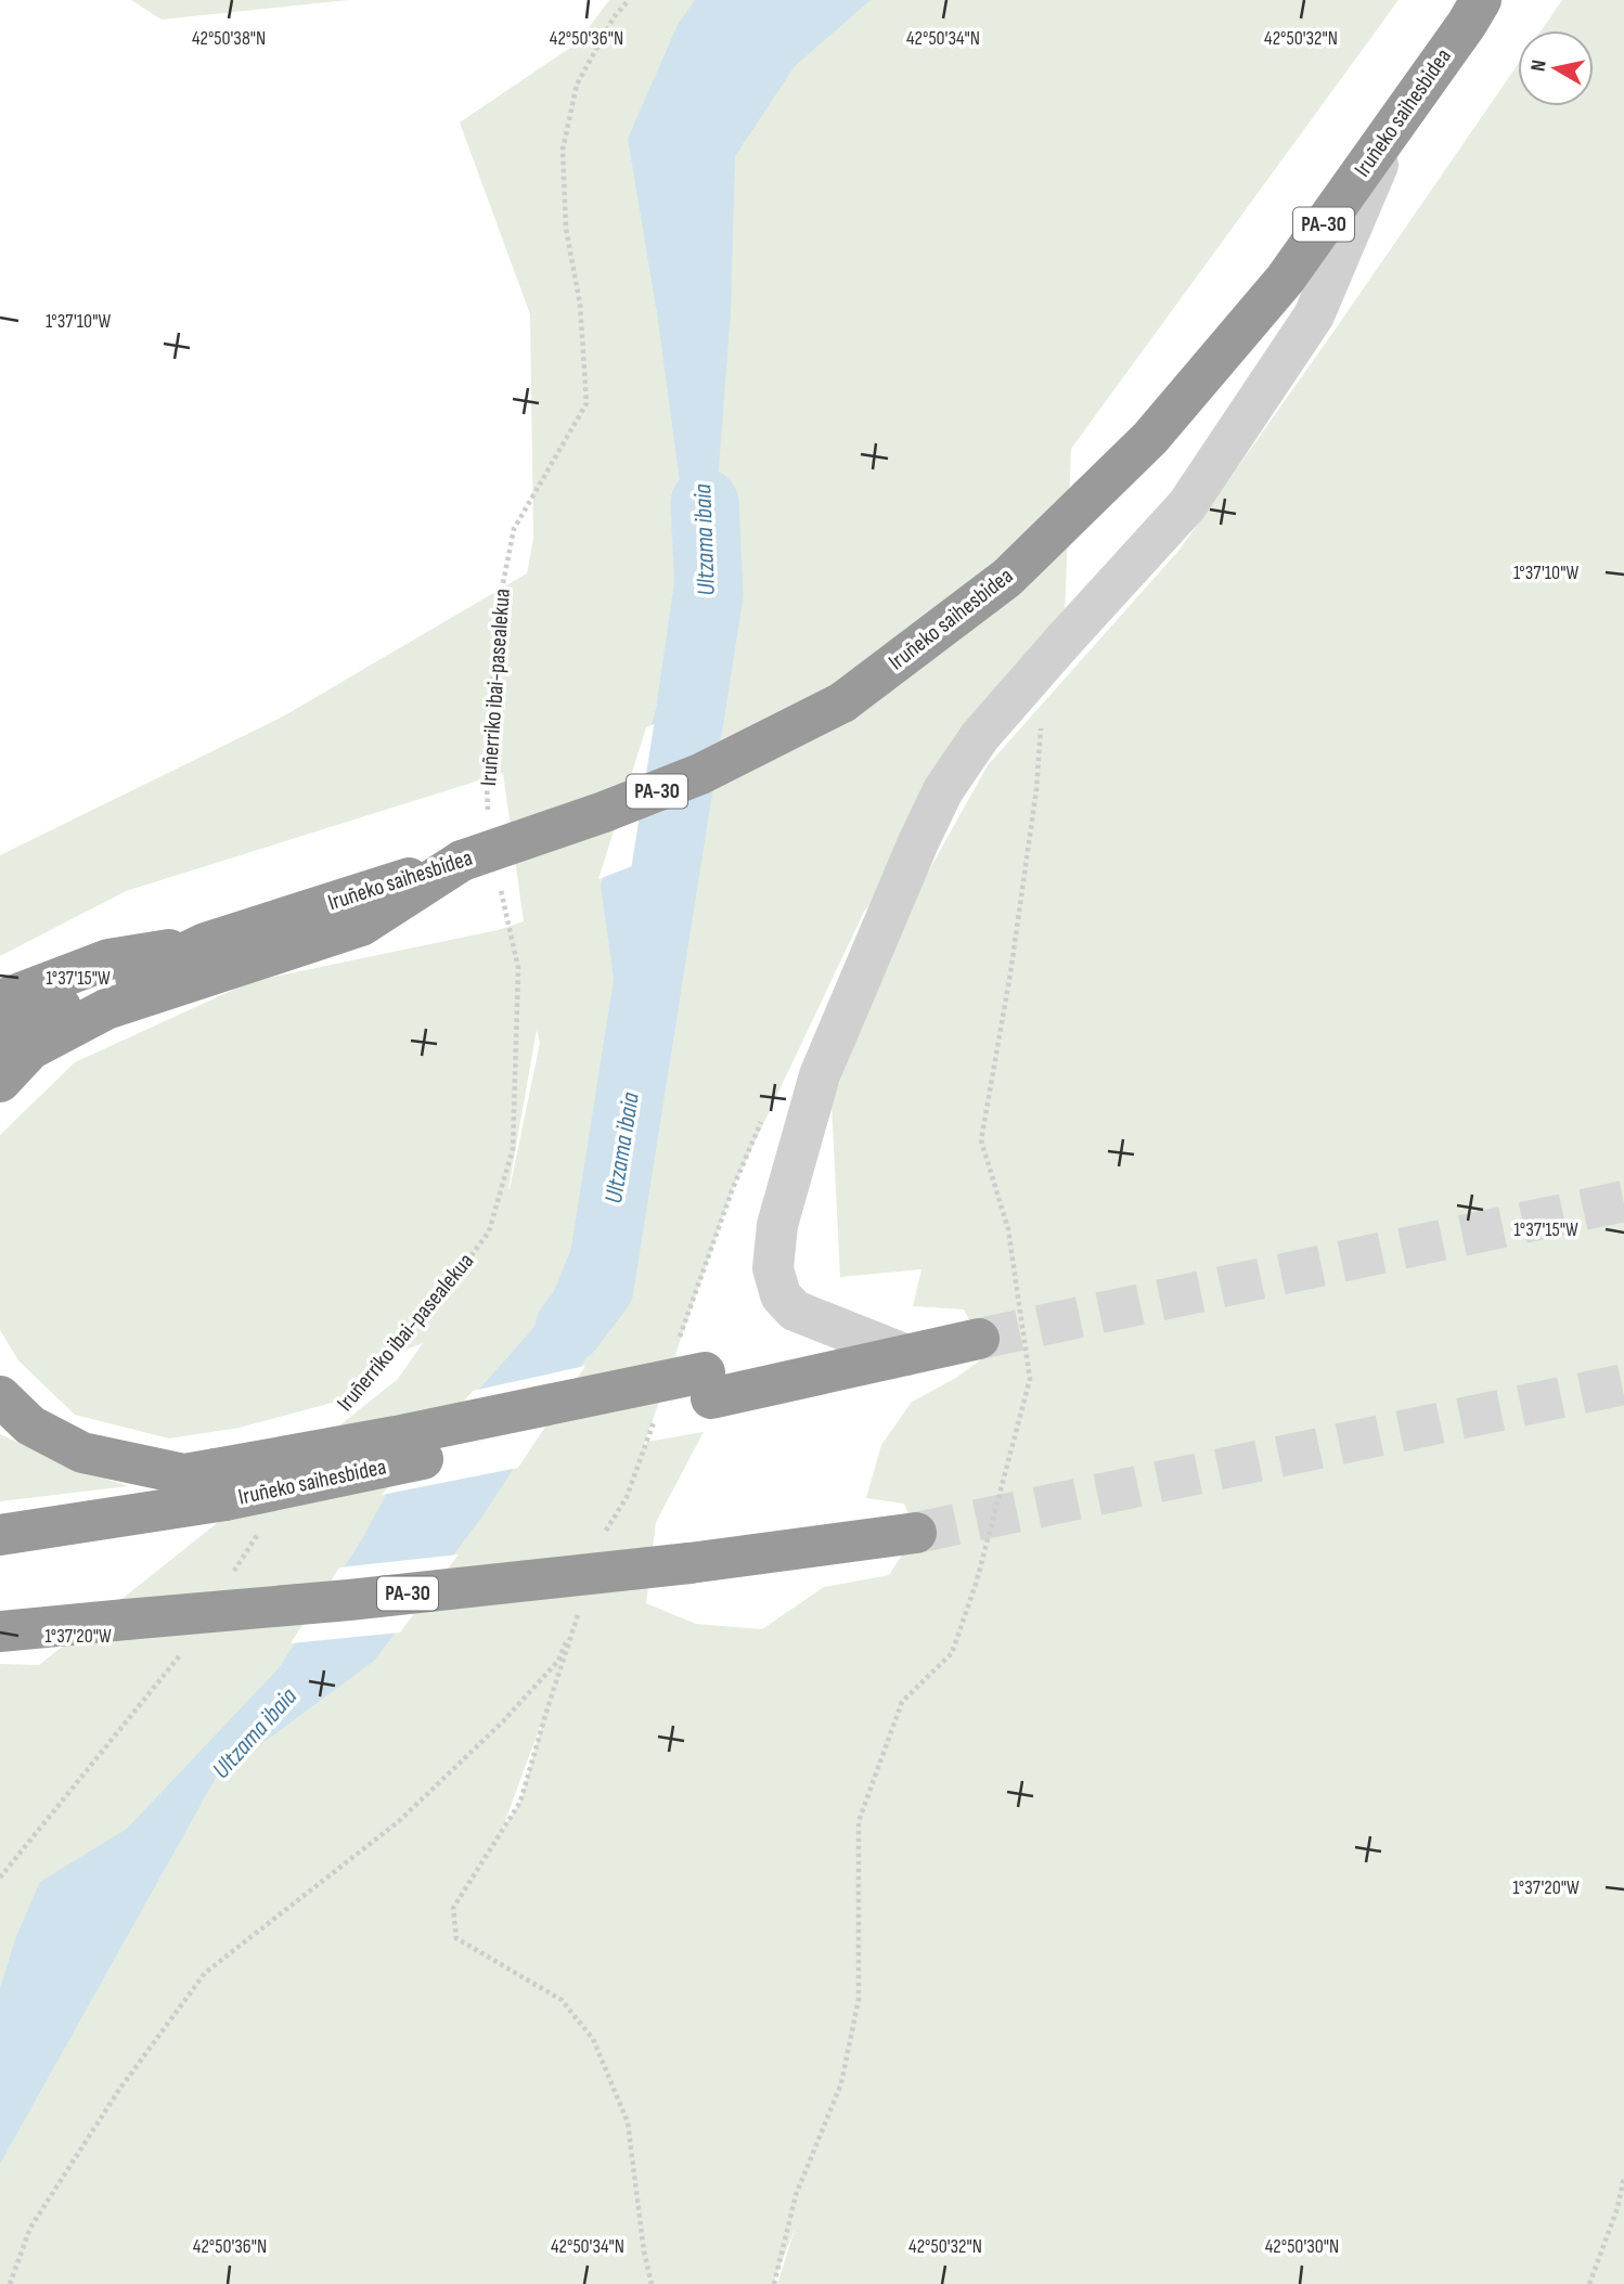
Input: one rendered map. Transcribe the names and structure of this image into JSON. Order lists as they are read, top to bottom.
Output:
{
  "streets": {
    "highway": ["Iruñeko saihesbidea", "PA-30"],
    "path": ["Iruñerriko ibai-pasealekua"]
  },
  "water": ["Ultzama ibaia"],
  "north": "left",
  "coordinates": [
    "42°50'38\"N",
    "42°50'36\"N",
    "42°50'34\"N",
    "42°50'32\"N",
    "1°37'10\"W",
    "1°37'15\"W",
    "1°37'20\"W",
    "42°50'30\"N"
  ]
}
